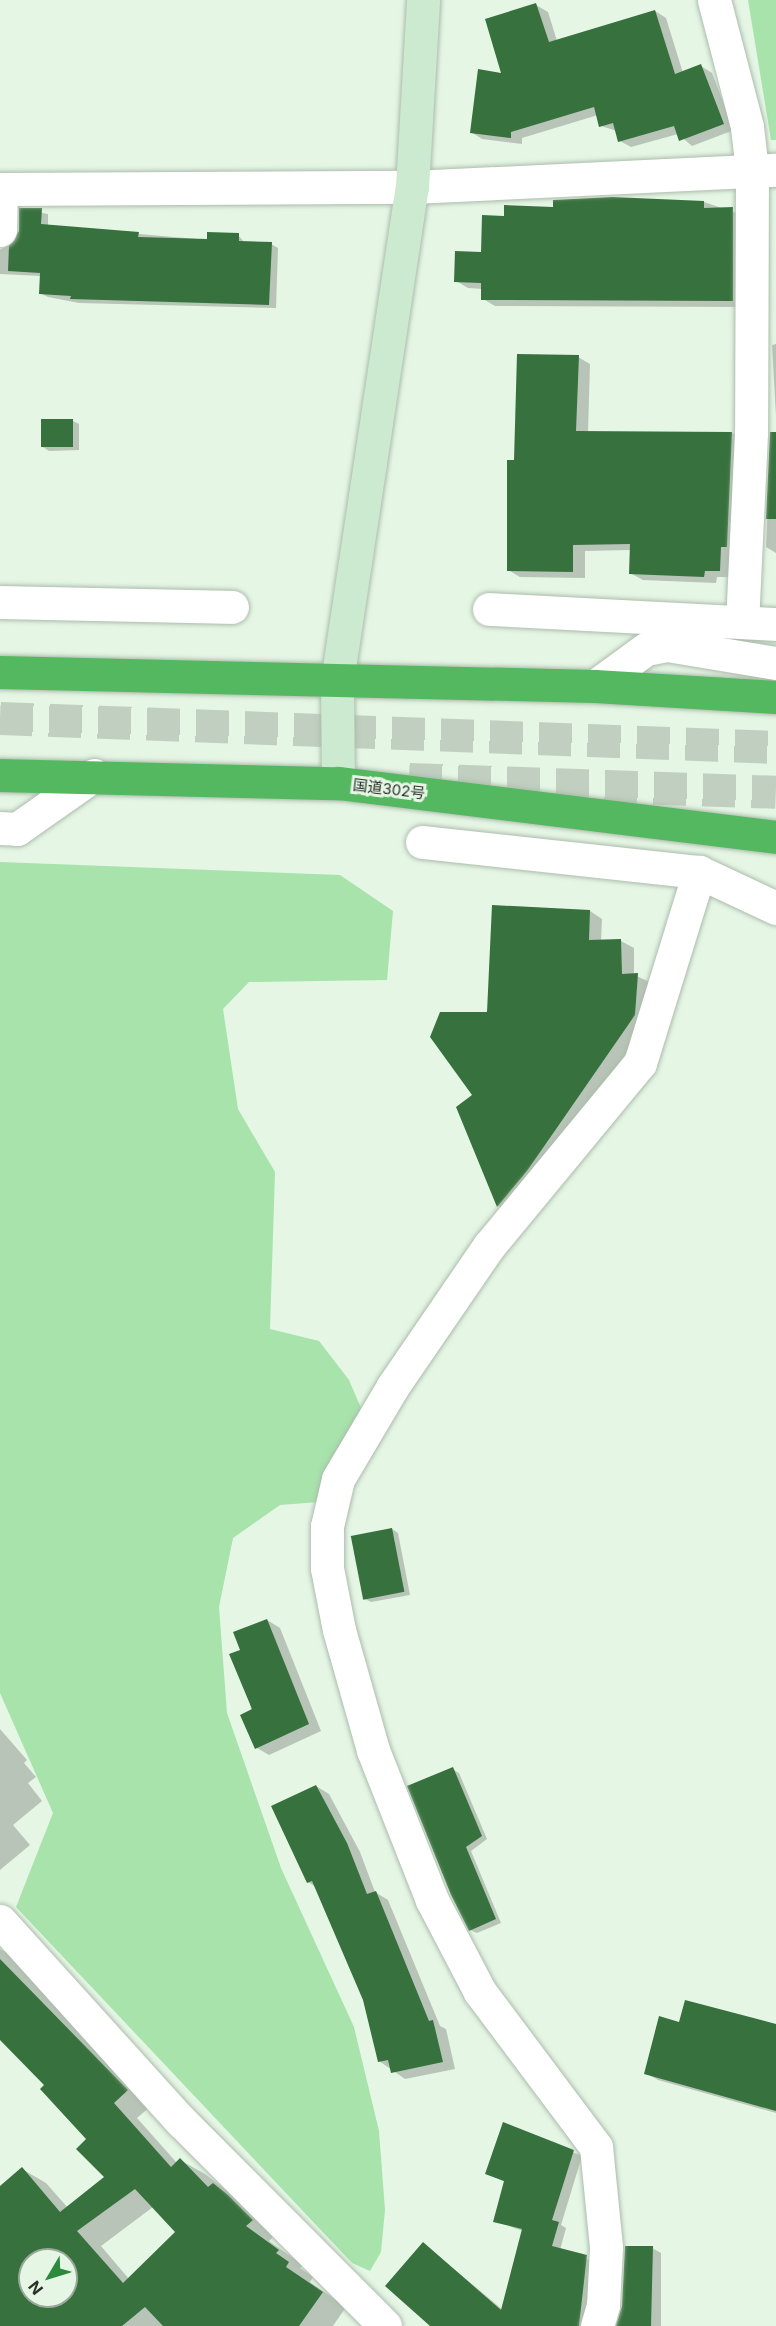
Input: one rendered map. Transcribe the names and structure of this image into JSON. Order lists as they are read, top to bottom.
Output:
{
  "streets": {
    "highway": ["国道302号"]
  },
  "north": "bottom left"
}
